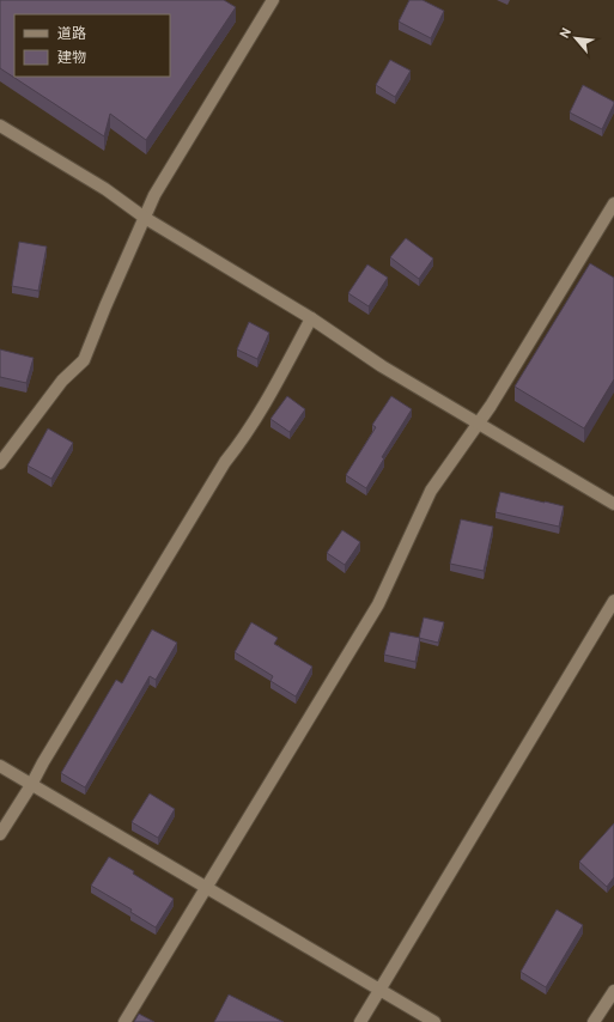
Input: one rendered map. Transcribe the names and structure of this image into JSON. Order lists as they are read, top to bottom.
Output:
{
  "legend": ["道路", "建物"],
  "north": "top left"
}
